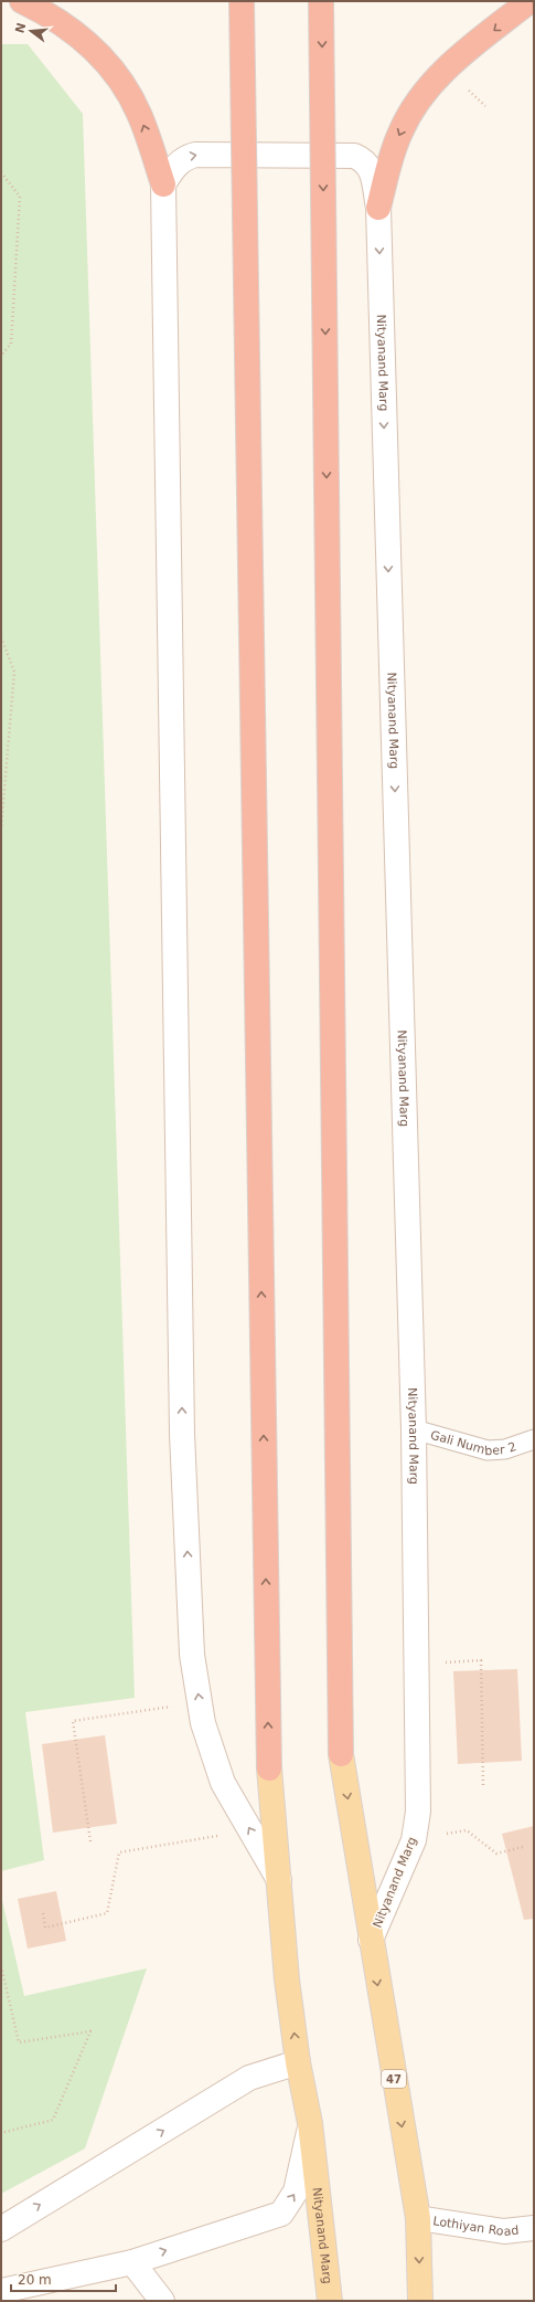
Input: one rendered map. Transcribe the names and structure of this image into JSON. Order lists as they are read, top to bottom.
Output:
{
  "streets": {
    "main road": ["Nityanand Marg", "47", "Lothiyan Road"],
    "lane": ["Gali Number 2"]
  },
  "crossings": [
    ["Nityanand Marg", "Gali Number 2"],
    ["Nityanand Marg", "Lothiyan Road"]
  ],
  "scale_bar": "20 m",
  "north": "left"
}
